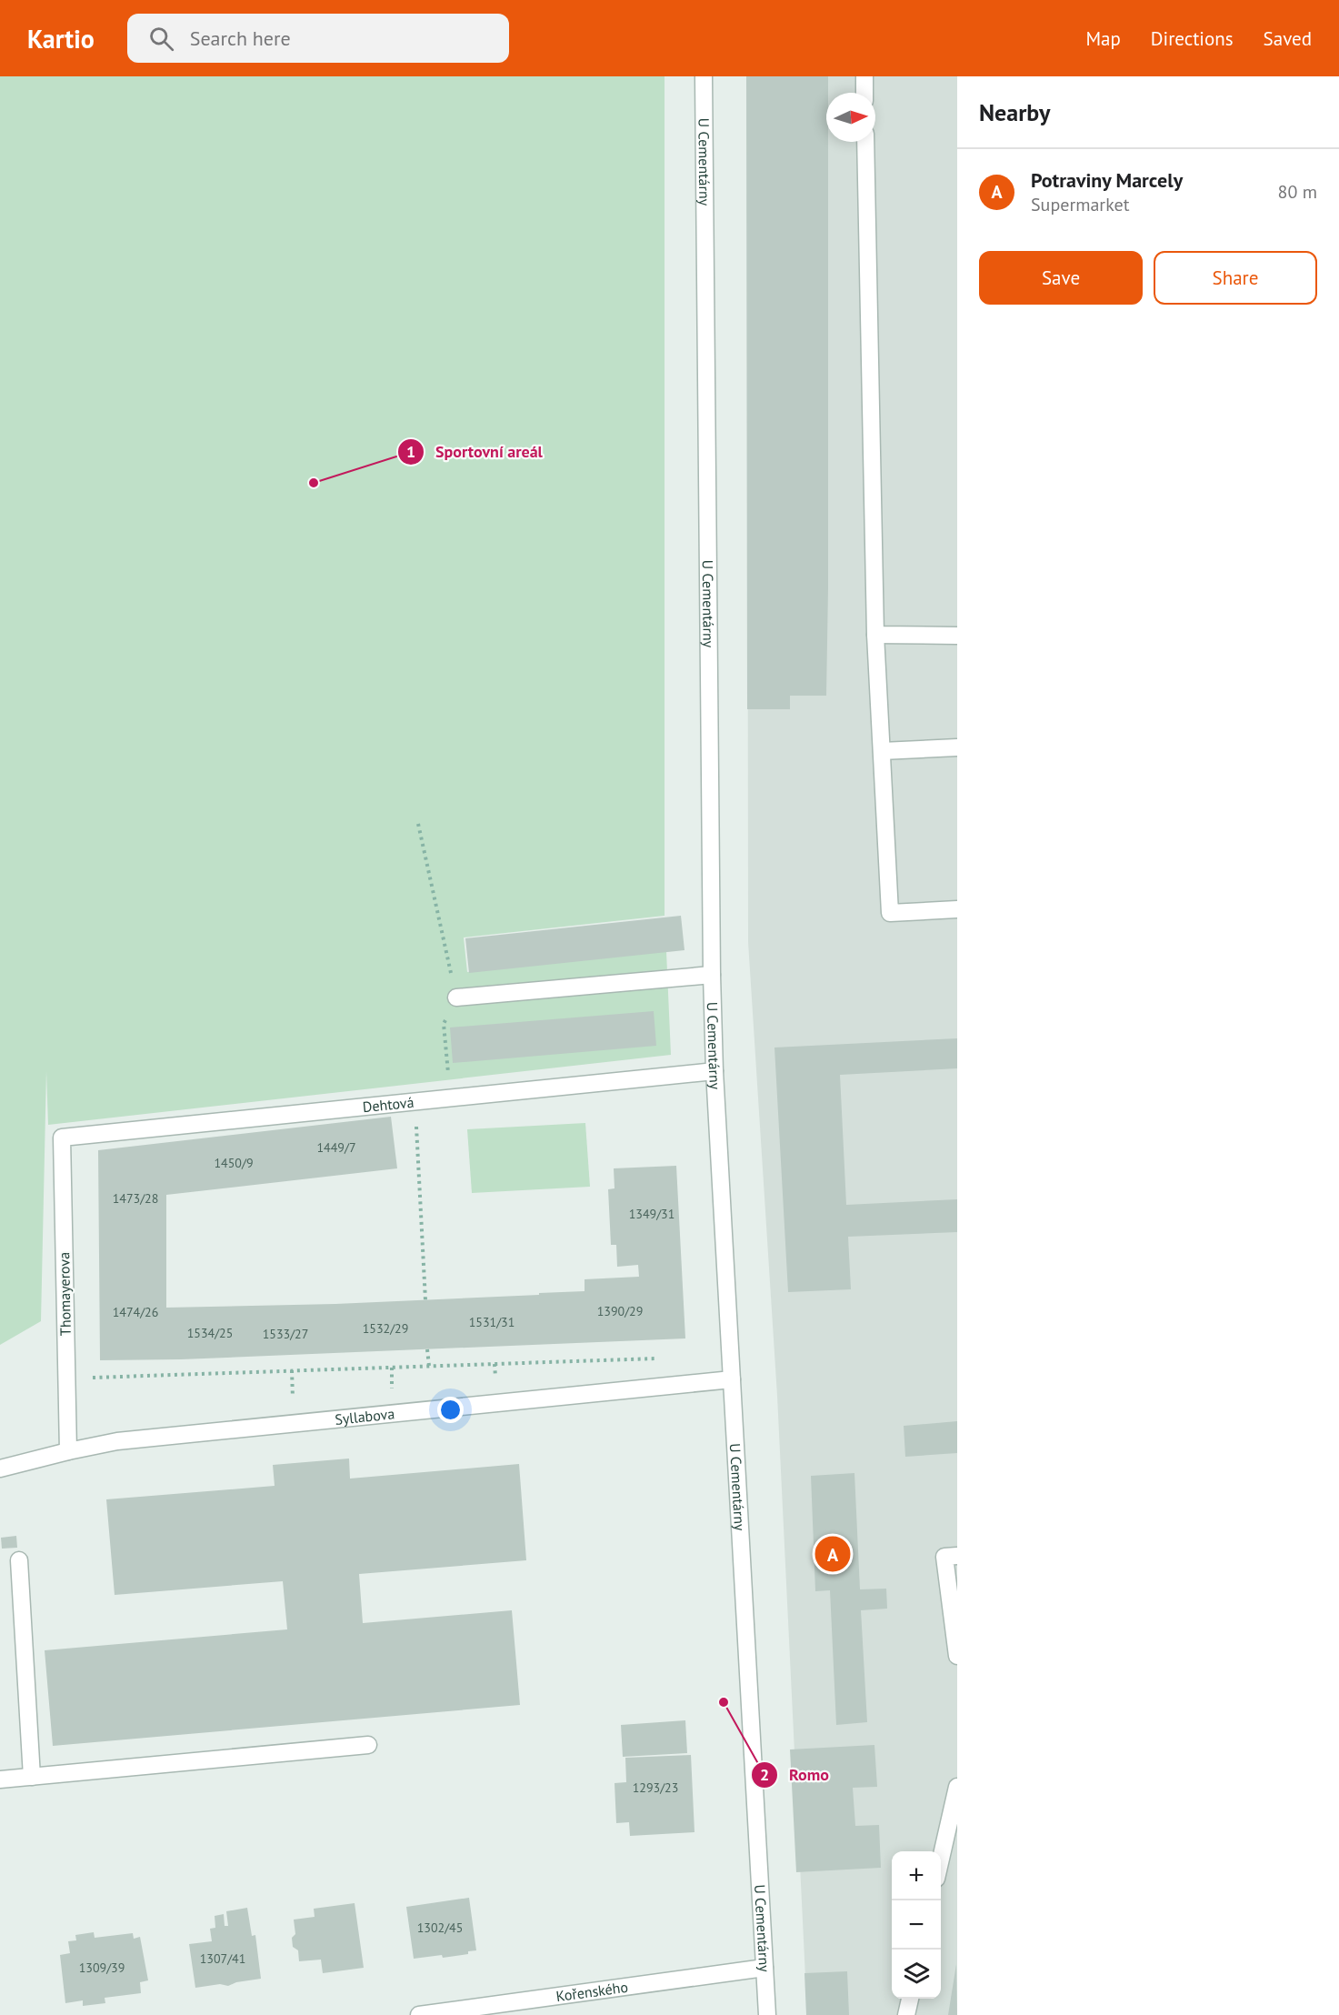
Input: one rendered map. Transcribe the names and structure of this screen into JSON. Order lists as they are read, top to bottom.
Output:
{
  "streets": {
    "street": [
      "U Cementárny",
      "Dehtová",
      "Thomayerova",
      "Syllabova",
      "Kořenského"
    ]
  },
  "crossings": [
    ["U Cementárny", "Dehtová"],
    ["U Cementárny", "Syllabova"],
    ["U Cementárny", "Kořenského"],
    ["Dehtová", "Thomayerova"],
    ["Thomayerova", "Syllabova"]
  ],
  "places": ["Sportovní areál", "Romo"],
  "house_numbers": [
    "1449/7",
    "1450/9",
    "1473/28",
    "1349/31",
    "1390/29",
    "1474/26",
    "1531/31",
    "1532/29",
    "1534/25",
    "1533/27",
    "1293/23",
    "1302/45",
    "1307/41",
    "1309/39"
  ],
  "north": "right",
  "page": {
    "header": "Kartio",
    "search": "Search here",
    "nav": ["Map", "Directions", "Saved"],
    "heading": "Nearby",
    "list": [
      {
        "mark": "A",
        "name": "Potraviny Marcely",
        "note": "Supermarket",
        "value": "80 m"
      }
    ],
    "buttons": ["Save", "Share"],
    "pins": "A",
    "map_buttons": ["+", "−"]
  }
}
